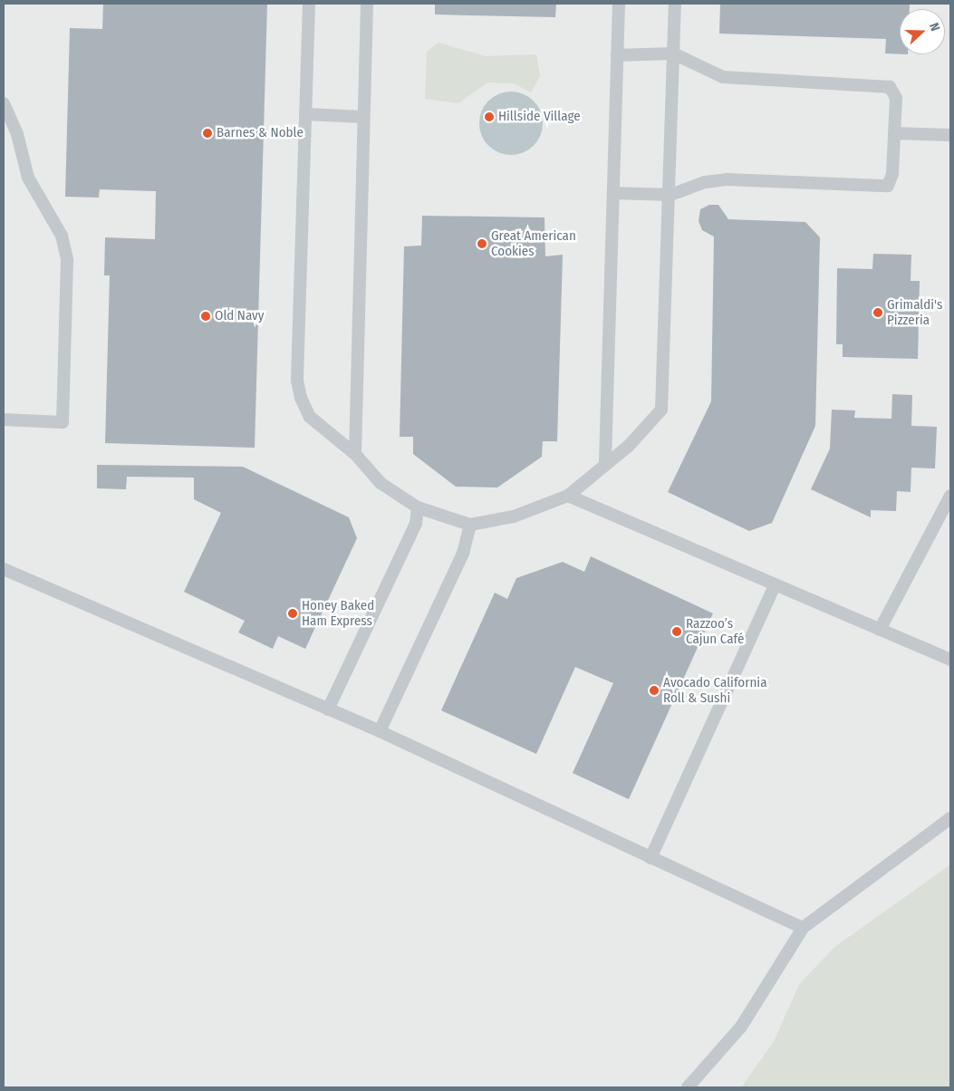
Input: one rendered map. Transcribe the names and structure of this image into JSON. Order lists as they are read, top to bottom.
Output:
{
  "places": [
    "Hillside Village",
    "Barnes & Noble",
    "Great American Cookies",
    "Grimaldi's Pizzeria",
    "Old Navy",
    "Honey Baked Ham Express",
    "Razzoo’s Cajun Café",
    "Avocado California Roll & Sushi"
  ],
  "north": "right"
}
